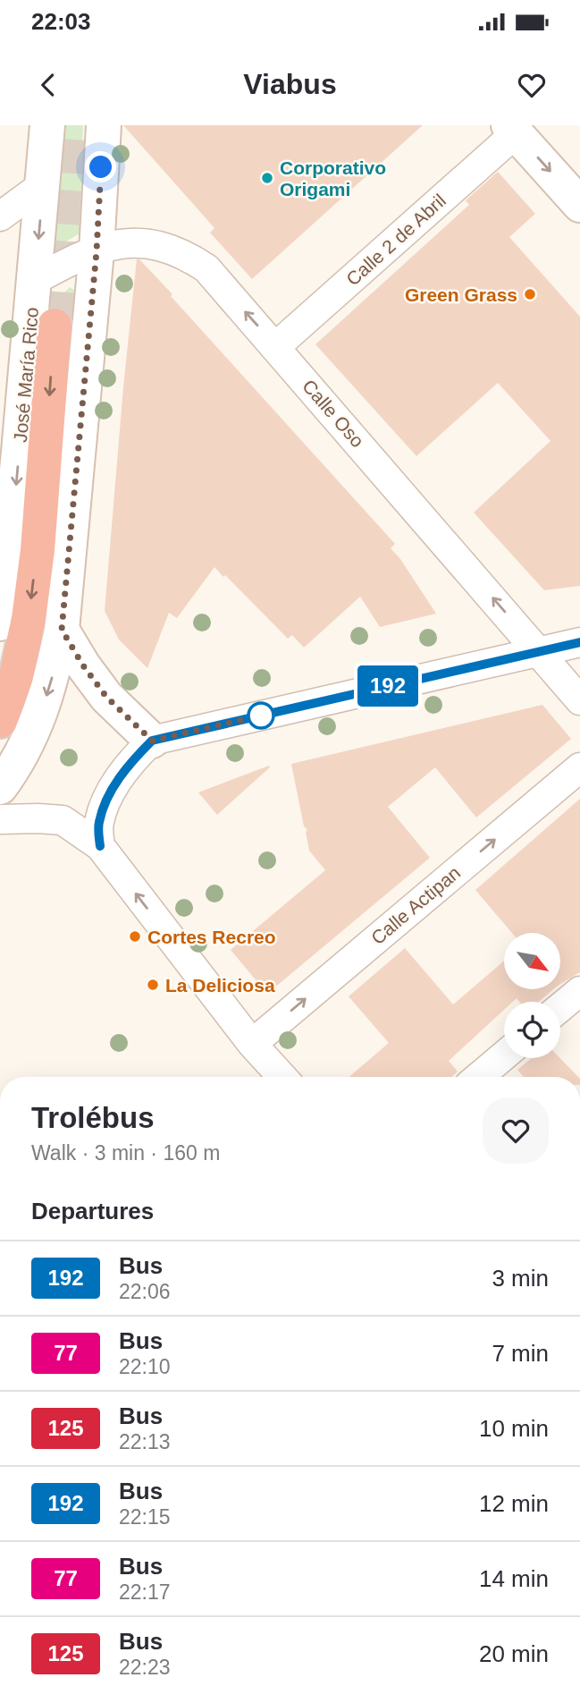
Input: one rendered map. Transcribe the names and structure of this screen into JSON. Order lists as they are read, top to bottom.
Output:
{
  "streets": {
    "main road": ["José María Rico"],
    "street": ["Calle 2 de Abril", "Calle Oso", "Calle Actipan"]
  },
  "crossings": [
    ["Calle 2 de Abril", "Calle Oso"],
    ["José María Rico", "Calle Oso"]
  ],
  "one_way": ["Calle Oso", "Calle Actipan"],
  "places": [
    "Corporativo Origami",
    "Green Grass",
    "Cortes Recreo",
    "La Deliciosa"
  ],
  "lines": ["bus line 192"],
  "north": "bottom right",
  "page": {
    "status": "22:03",
    "header": "Viabus",
    "on_map": "192",
    "heading": [
      ["Trolébus", "Walk · 3 min · 160 m"],
      "Departures"
    ],
    "list": [
      {
        "mark": "192",
        "name": "Bus",
        "note": "22:06",
        "value": "3 min"
      },
      {
        "mark": "77",
        "name": "Bus",
        "note": "22:10",
        "value": "7 min"
      },
      {
        "mark": "125",
        "name": "Bus",
        "note": "22:13",
        "value": "10 min"
      },
      {
        "mark": "192",
        "name": "Bus",
        "note": "22:15",
        "value": "12 min"
      },
      {
        "mark": "77",
        "name": "Bus",
        "note": "22:17",
        "value": "14 min"
      },
      {
        "mark": "125",
        "name": "Bus",
        "note": "22:23",
        "value": "20 min"
      }
    ]
  }
}
